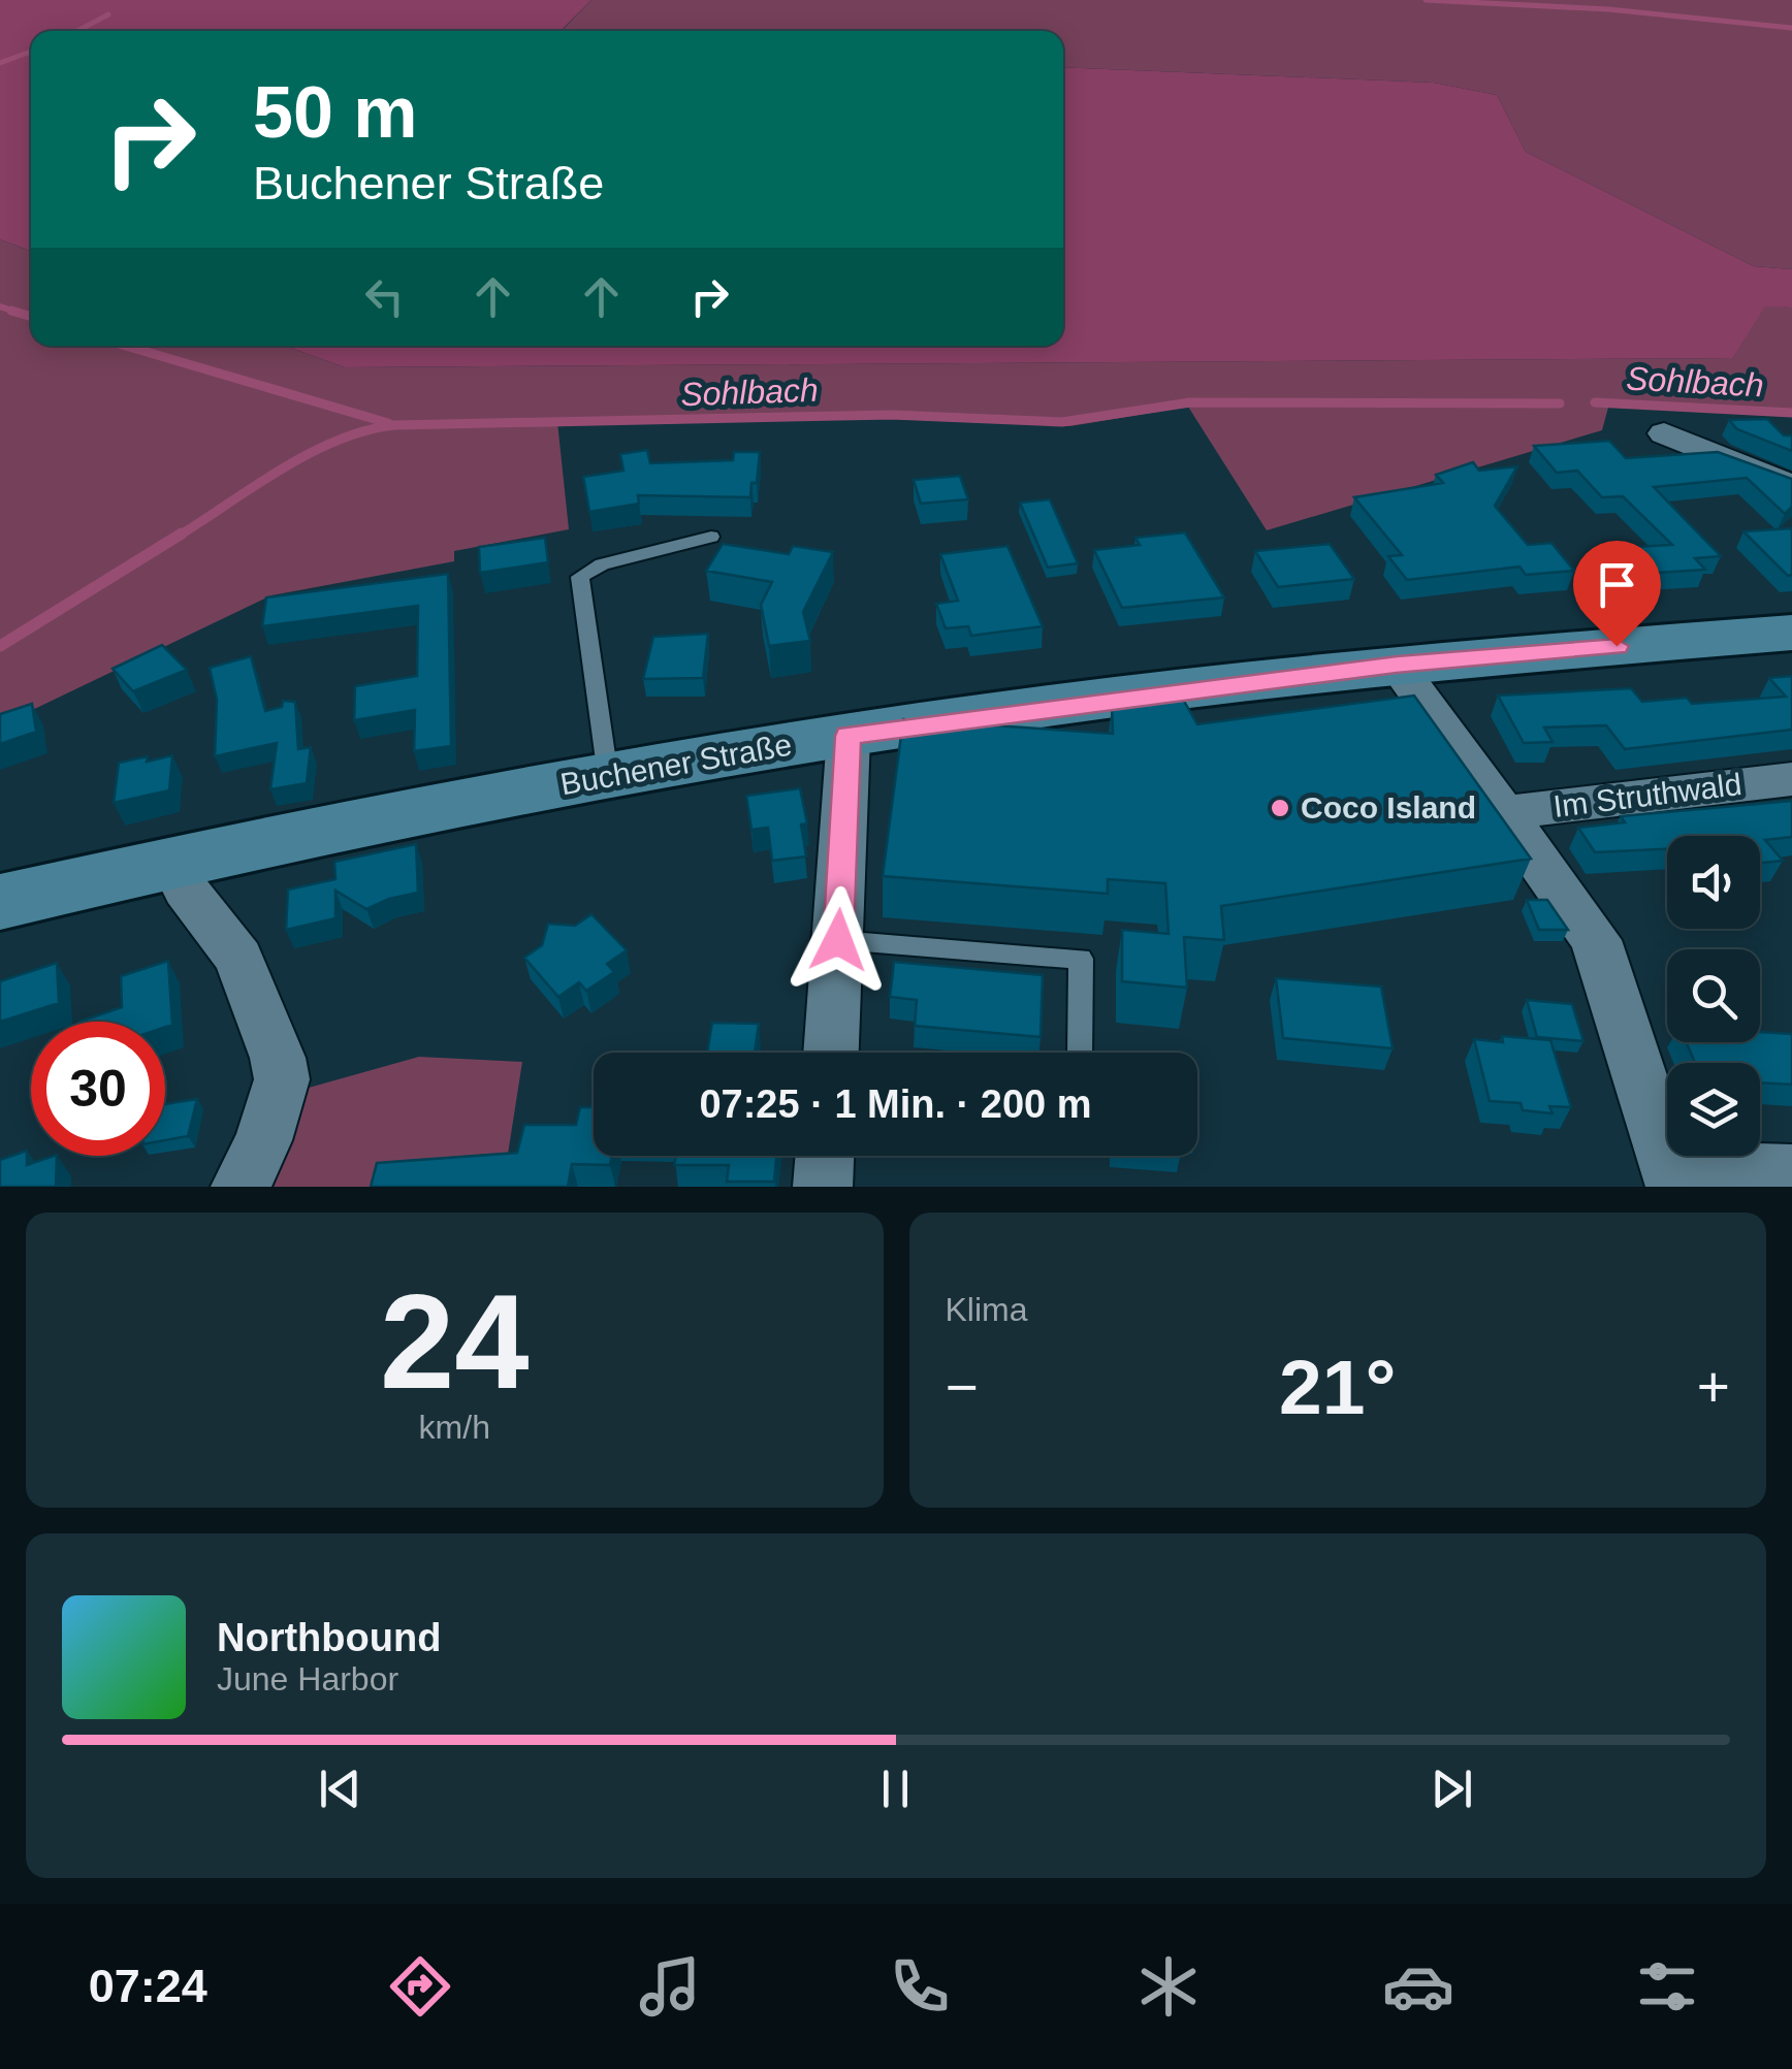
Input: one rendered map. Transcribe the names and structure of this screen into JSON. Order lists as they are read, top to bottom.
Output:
{
  "streets": {
    "street": ["Buchener Straße", "Im Struthwald"]
  },
  "water": ["Sohlbach"],
  "places": ["Coco Island"],
  "page": {
    "turn": ["50 m", "Buchener Straße"],
    "limit": "30",
    "trip": "07:25 · 1 Min. · 200 m",
    "tile": [
      ["24", "km/h"],
      "Klima"
    ],
    "heat": ["−", "21°", "+"],
    "song": ["Northbound", "June Harbor"],
    "tabs": "07:24"
  }
}
